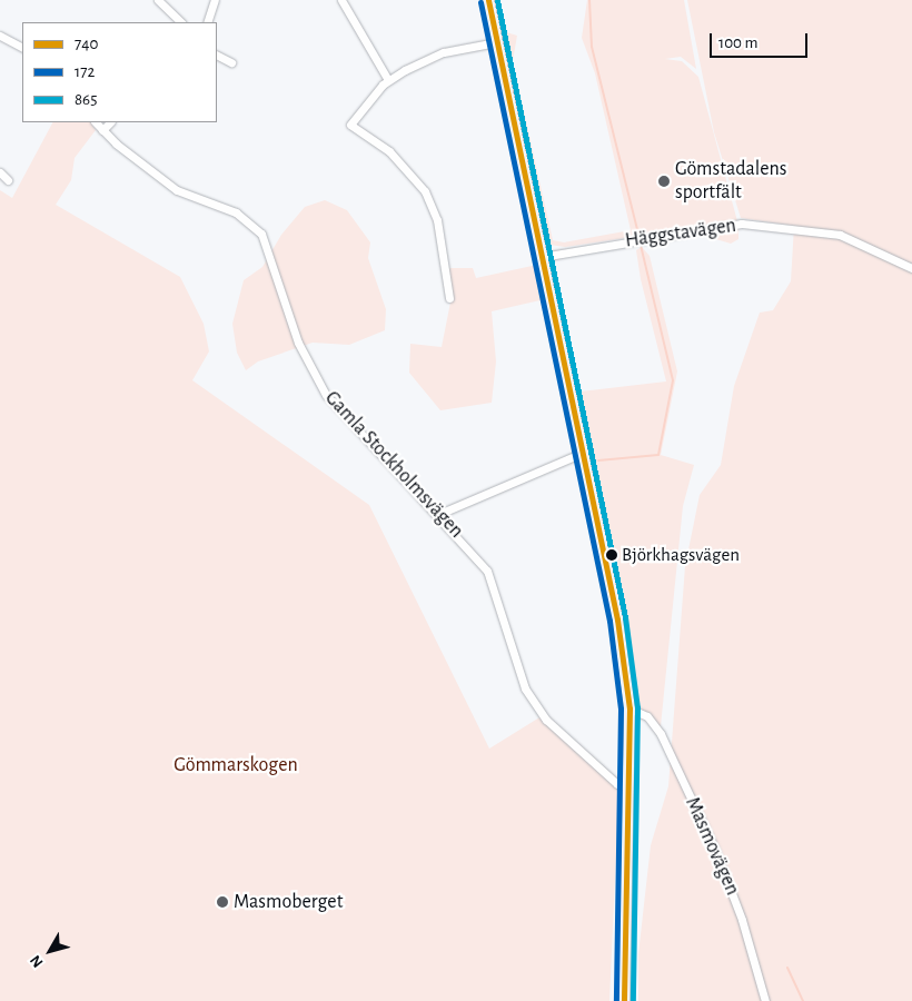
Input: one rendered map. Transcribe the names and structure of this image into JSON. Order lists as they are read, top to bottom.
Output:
{
  "streets": {
    "street": ["Häggstavägen", "Gamla Stockholmsvägen", "Masmovägen"]
  },
  "parks": ["Gömmarskogen"],
  "places": ["Gömstadalens sportfält", "Björkhagsvägen", "Masmoberget"],
  "lines": ["transit line 740", "transit line 865", "transit line 172"],
  "legend": ["740", "172", "865"],
  "scale_bar": "100 m",
  "north": "bottom left"
}
